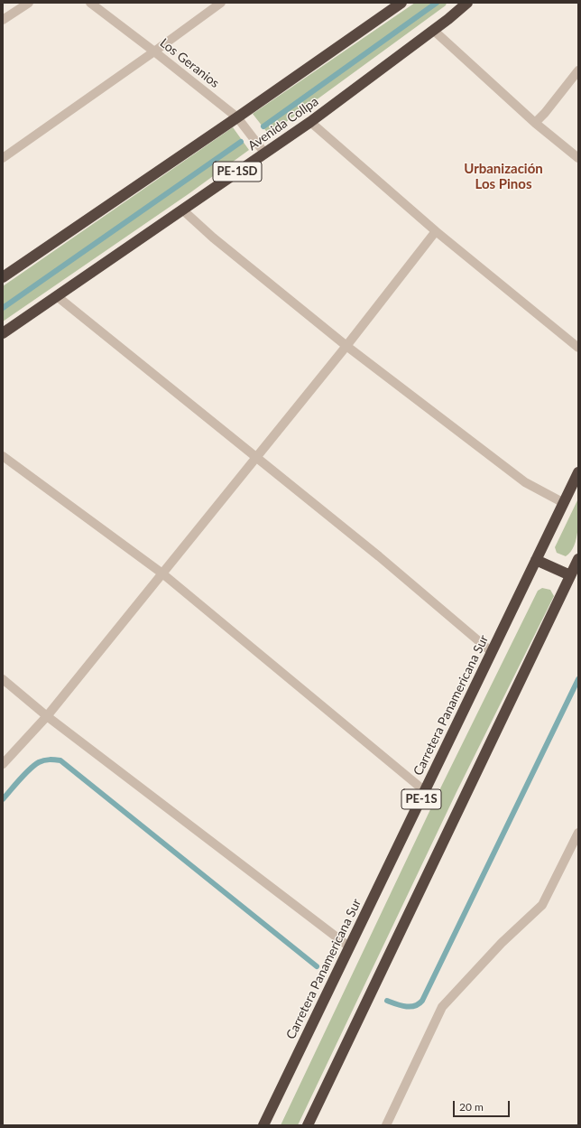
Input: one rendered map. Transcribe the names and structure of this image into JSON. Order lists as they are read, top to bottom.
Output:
{
  "streets": {
    "highway": [
      "Avenida Collpa",
      "PE-1SD",
      "Carretera Panamericana Sur",
      "PE-1S"
    ],
    "street": ["Los Geranios"]
  },
  "crossings": [
    ["Los Geranios", "Avenida Collpa"]
  ],
  "districts": ["Urbanización Los Pinos"],
  "scale_bar": "20 m"
}
